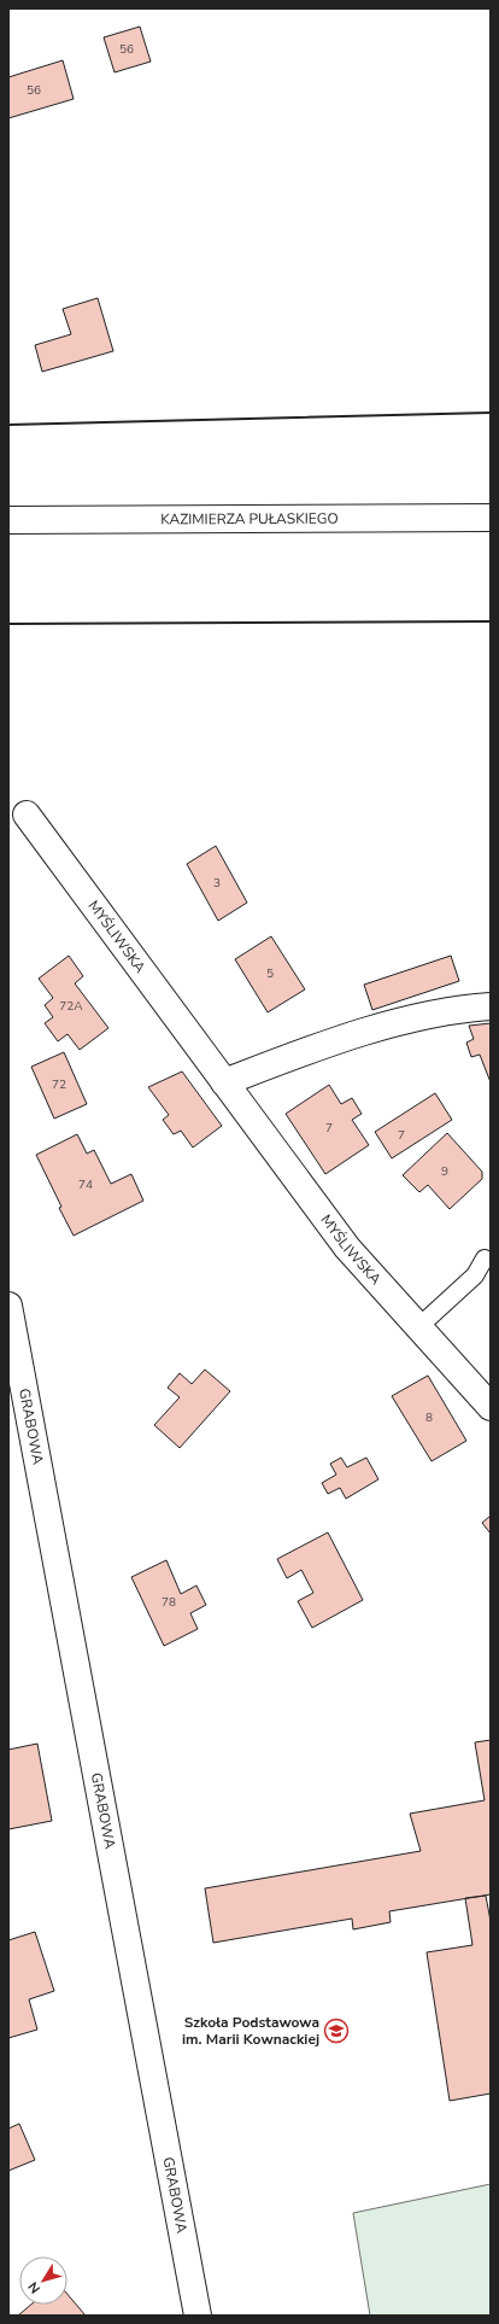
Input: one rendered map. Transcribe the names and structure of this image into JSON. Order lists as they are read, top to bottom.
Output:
{
  "streets": {
    "street": ["KAZIMIERZA PUŁASKIEGO", "MYŚLIWSKA", "GRABOWA"]
  },
  "places": {
    "school or university": ["Szkoła Podstawowa im. Marii Kownackiej"]
  },
  "house_numbers": [
    "56",
    "56",
    "3",
    "5",
    "72A",
    "72",
    "7",
    "7",
    "9",
    "74",
    "8",
    "78"
  ],
  "north": "bottom left"
}
